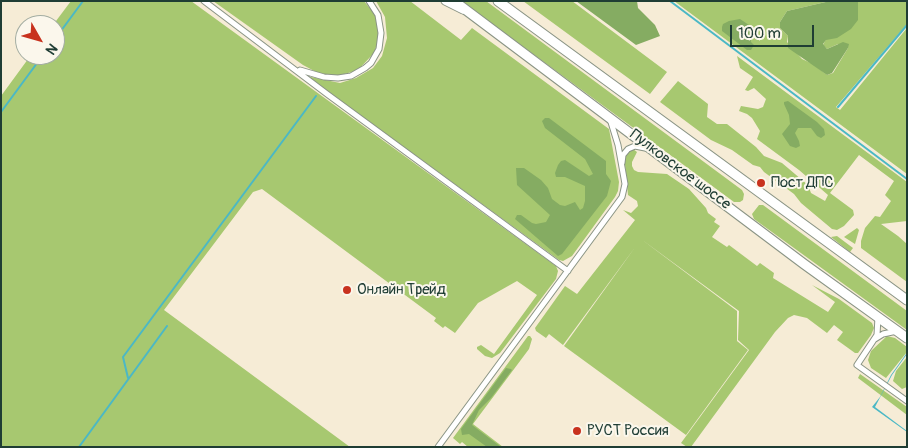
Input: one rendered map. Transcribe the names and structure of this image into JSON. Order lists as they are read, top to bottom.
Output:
{
  "streets": {
    "highway": ["Пулковское шоссе"]
  },
  "places": ["Пост ДПС", "Онлайн Трейд", "РУСТ Россия"],
  "scale_bar": "100 m",
  "north": "bottom right"
}
